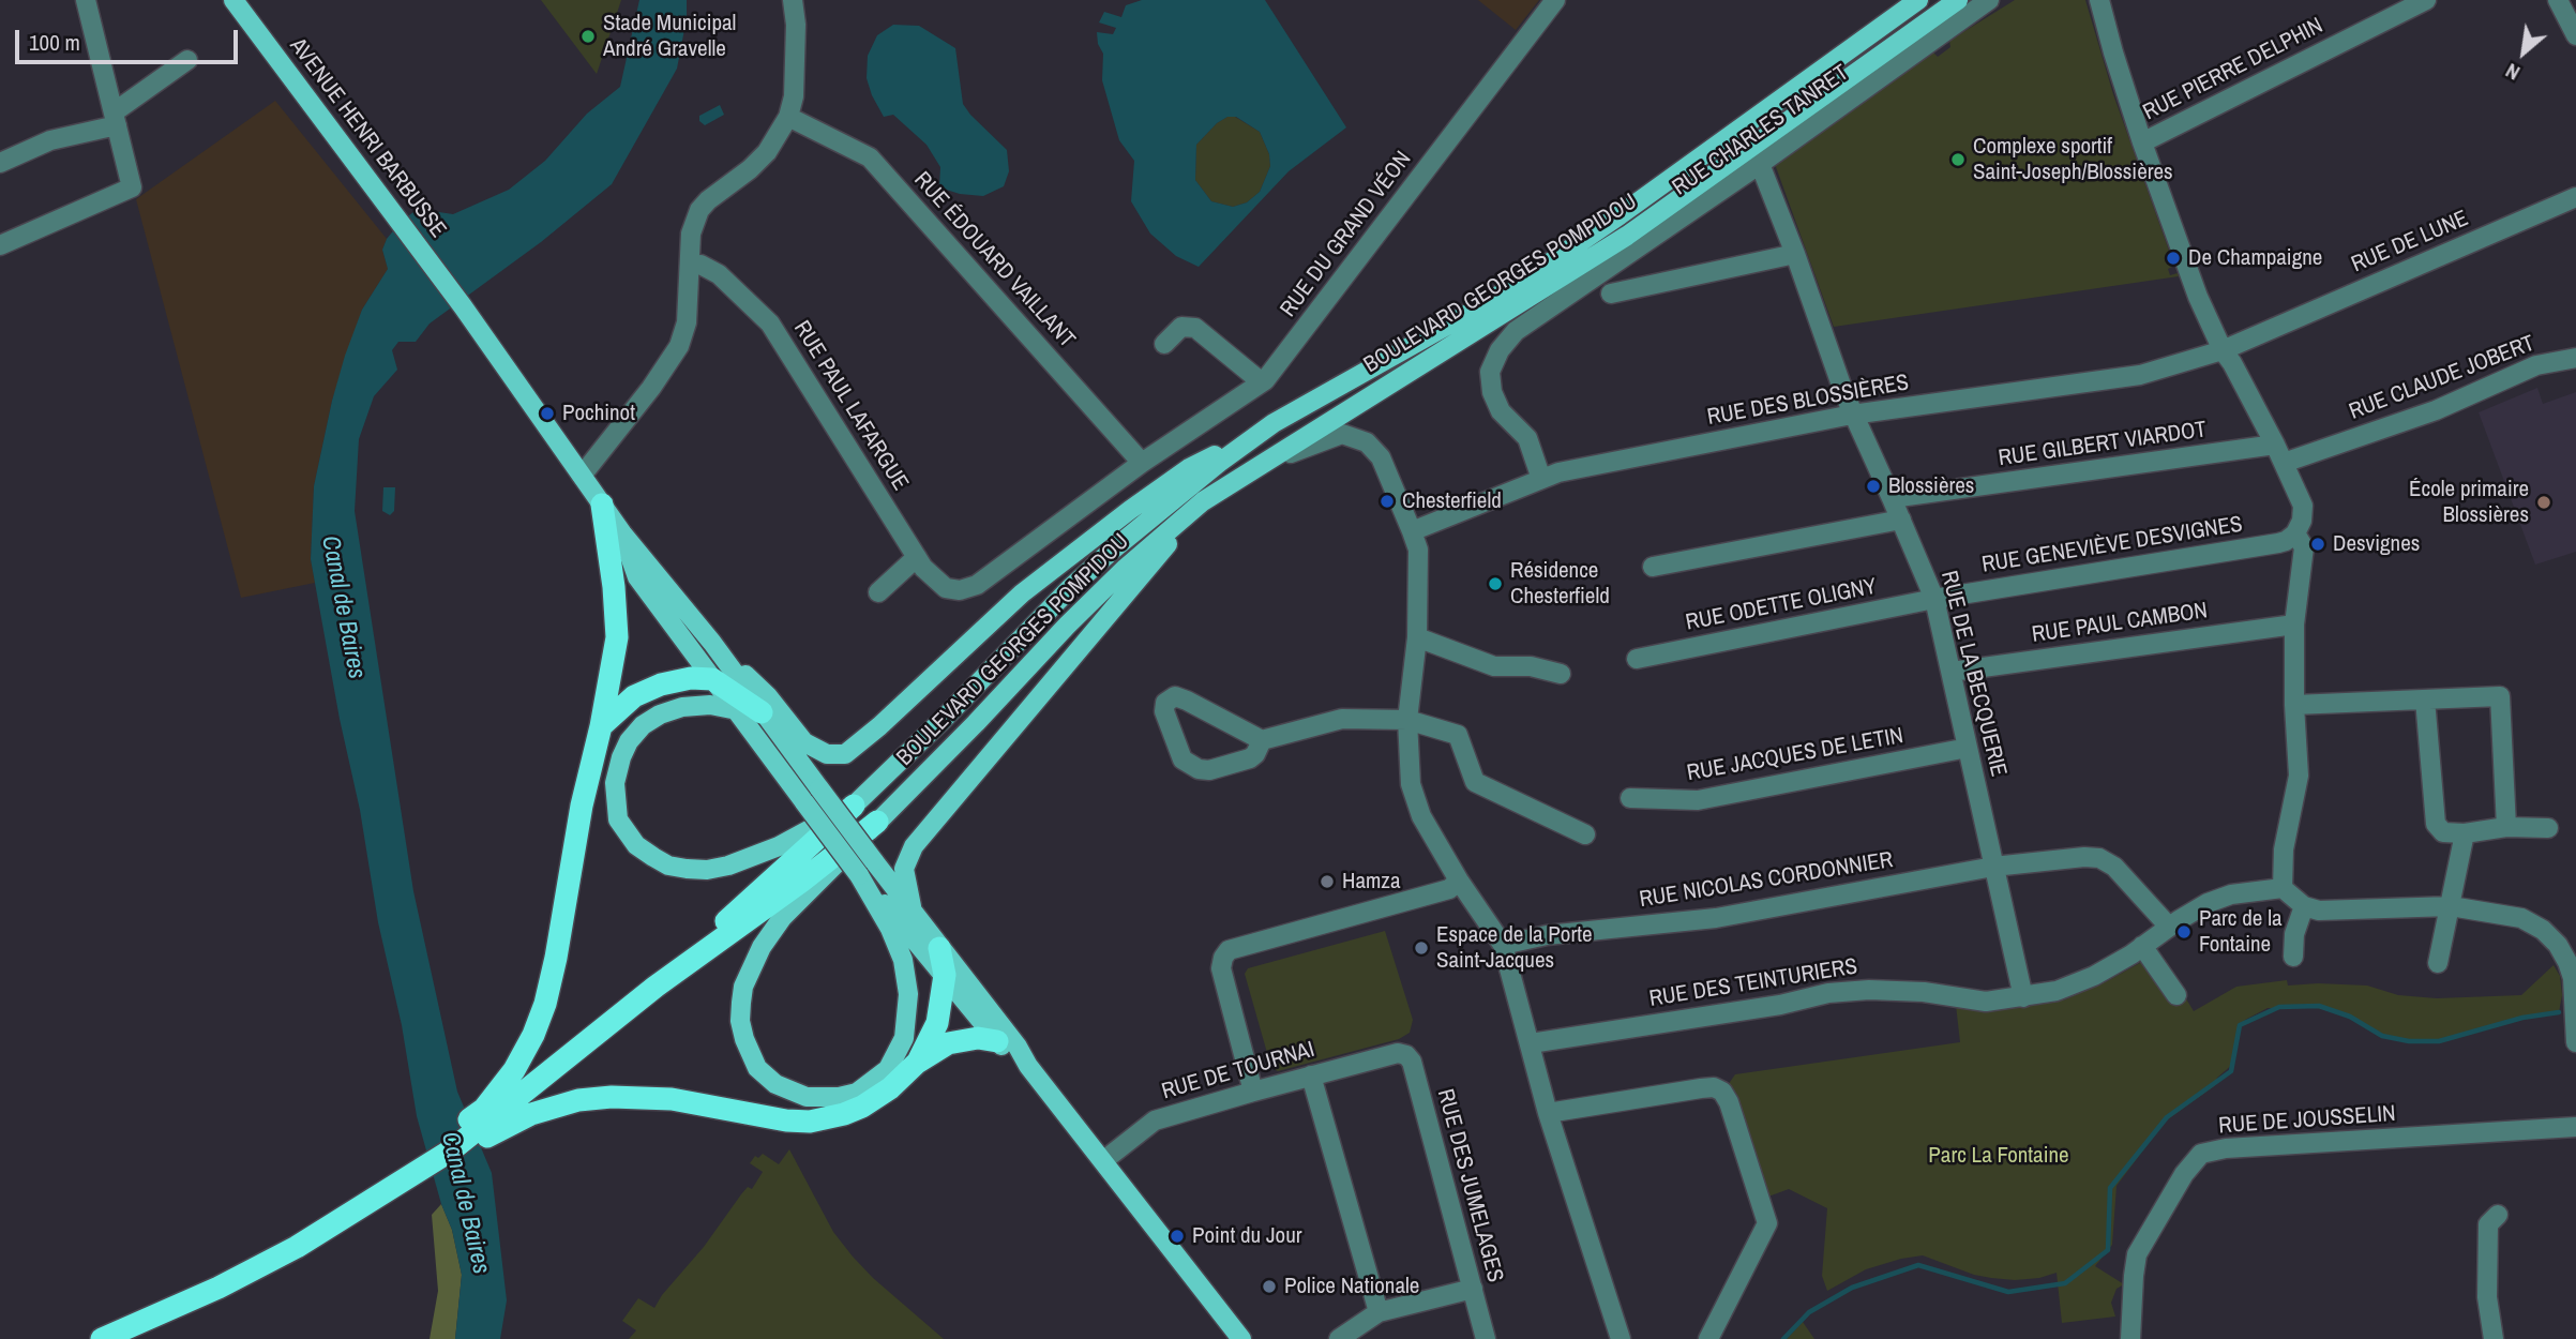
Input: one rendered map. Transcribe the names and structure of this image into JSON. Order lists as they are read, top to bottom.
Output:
{
  "streets": {
    "main road": ["AVENUE HENRI BARBUSSE", "BOULEVARD GEORGES POMPIDOU"],
    "street": [
      "RUE PIERRE DELPHIN",
      "RUE CHARLES TANRET",
      "RUE DU GRAND VÉON",
      "RUE DE LUNE",
      "RUE ÉDOUARD VAILLANT",
      "RUE CLAUDE JOBERT",
      "RUE DES BLOSSIÈRES",
      "RUE PAUL LAFARGUE",
      "RUE GILBERT VIARDOT",
      "RUE GENEVIÈVE DESVIGNES",
      "RUE ODETTE OLIGNY",
      "RUE PAUL CAMBON",
      "RUE DE LA BECQUERIE",
      "RUE JACQUES DE LETIN",
      "RUE NICOLAS CORDONNIER",
      "RUE DES TEINTURIERS",
      "RUE DE TOURNAI",
      "RUE DE JOUSSELIN",
      "RUE DES JUMELAGES"
    ]
  },
  "crossings": [
    ["RUE CHARLES TANRET", "RUE DES BLOSSIÈRES"],
    ["RUE CHARLES TANRET", "RUE DE LA BECQUERIE"],
    ["RUE DU GRAND VÉON", "RUE ÉDOUARD VAILLANT"],
    ["RUE DU GRAND VÉON", "RUE PAUL LAFARGUE"],
    ["RUE DE LUNE", "RUE DES BLOSSIÈRES"],
    ["RUE ÉDOUARD VAILLANT", "RUE PAUL LAFARGUE"],
    ["RUE DES BLOSSIÈRES", "RUE DE LA BECQUERIE"],
    ["RUE GILBERT VIARDOT", "RUE DE LA BECQUERIE"],
    ["RUE GENEVIÈVE DESVIGNES", "RUE ODETTE OLIGNY"],
    ["RUE GENEVIÈVE DESVIGNES", "RUE DE LA BECQUERIE"],
    ["RUE ODETTE OLIGNY", "RUE DE LA BECQUERIE"],
    ["RUE PAUL CAMBON", "RUE DE LA BECQUERIE"],
    ["RUE DE LA BECQUERIE", "RUE JACQUES DE LETIN"],
    ["RUE DE LA BECQUERIE", "RUE NICOLAS CORDONNIER"],
    ["RUE DE LA BECQUERIE", "RUE DES TEINTURIERS"],
    ["RUE NICOLAS CORDONNIER", "RUE DES TEINTURIERS"],
    ["RUE DE TOURNAI", "RUE DES JUMELAGES"]
  ],
  "water": ["Canal de Baires"],
  "parks": ["Parc La Fontaine"],
  "places": [
    "Stade Municipal André Gravelle",
    "Complexe sportif Saint-Joseph/Blossières",
    "De Champaigne",
    "Pochinot",
    "Blossières",
    "Chesterfield",
    "École primaire Blossières",
    "Desvignes",
    "Résidence Chesterfield",
    "Hamza",
    "Parc de la Fontaine",
    "Espace de la Porte Saint-Jacques",
    "Point du Jour",
    "Police Nationale"
  ],
  "scale_bar": "100 m",
  "north": "bottom left"
}
